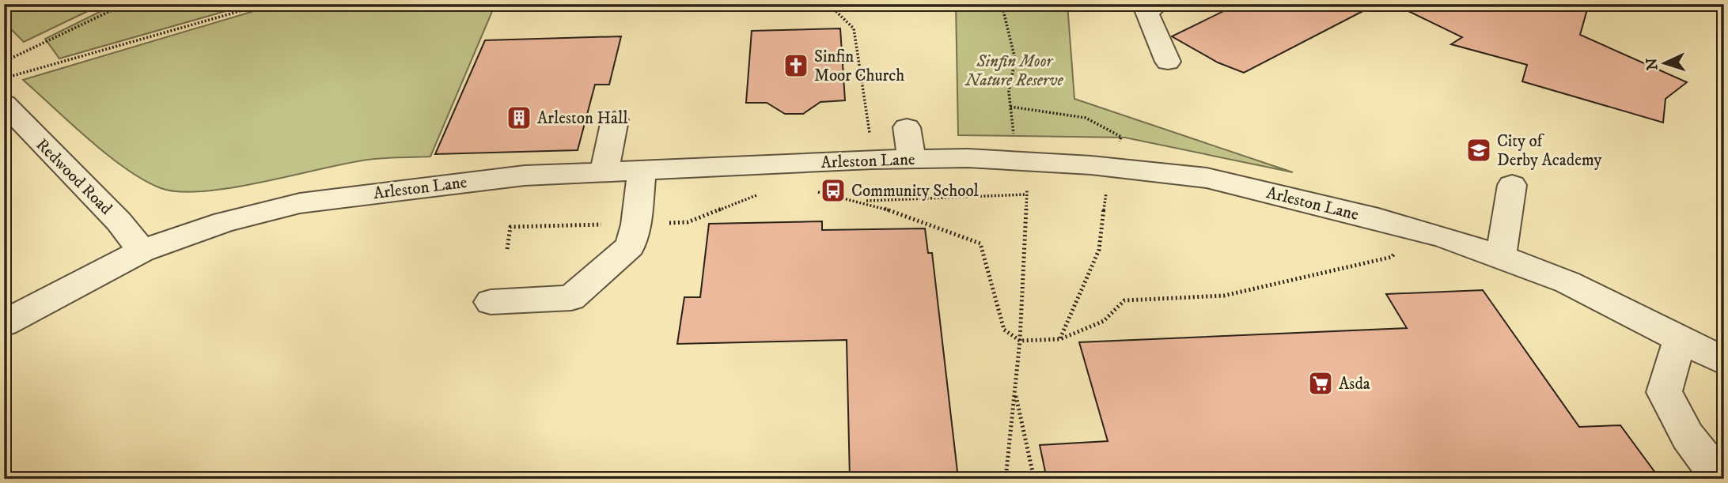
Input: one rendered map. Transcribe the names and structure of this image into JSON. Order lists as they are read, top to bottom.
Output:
{
  "streets": {
    "street": ["Arleston Lane", "Redwood Road"]
  },
  "crossings": [
    ["Arleston Lane", "Redwood Road"]
  ],
  "parks": ["Sinfin Moor Nature Reserve"],
  "places": {
    "church": ["Sinfin Moor Church"],
    "building": ["Arleston Hall"],
    "school or university": ["City of Derby Academy"],
    "bus stop": ["Community School"],
    "supermarket": ["Asda"]
  },
  "north": "left"
}
